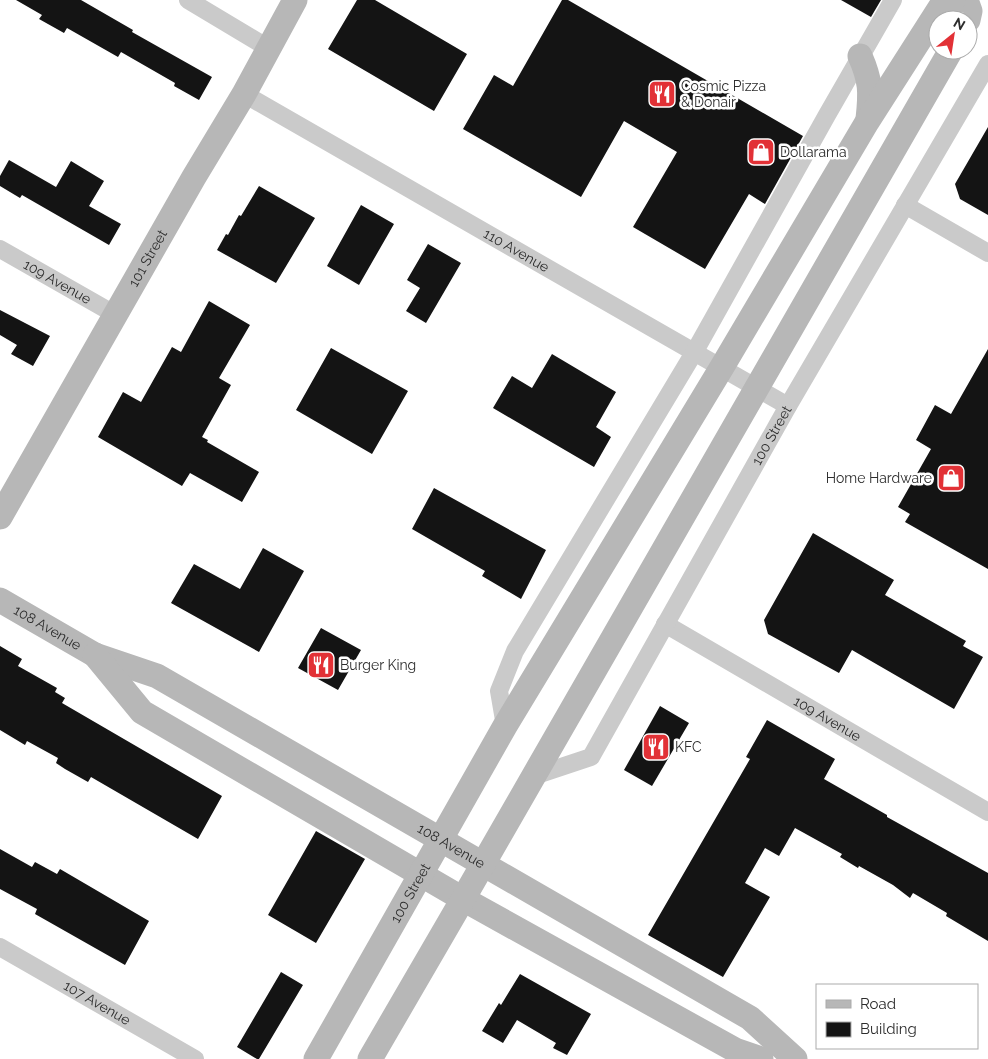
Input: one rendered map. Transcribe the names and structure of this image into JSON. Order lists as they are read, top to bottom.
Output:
{
  "streets": {
    "main road": ["101 Street", "100 Street", "108 Avenue"],
    "street": ["110 Avenue", "109 Avenue", "107 Avenue"]
  },
  "crossings": [
    ["110 Avenue", "101 Street"],
    ["110 Avenue", "100 Street"],
    ["101 Street", "109 Avenue"],
    ["109 Avenue", "100 Street"],
    ["100 Street", "108 Avenue"]
  ],
  "places": {
    "restaurant": ["Cosmic Pizza & Donair", "Burger King", "KFC"],
    "shop": ["Dollarama", "Home Hardware"]
  },
  "legend": ["Road", "Building"],
  "north": "top right"
}
